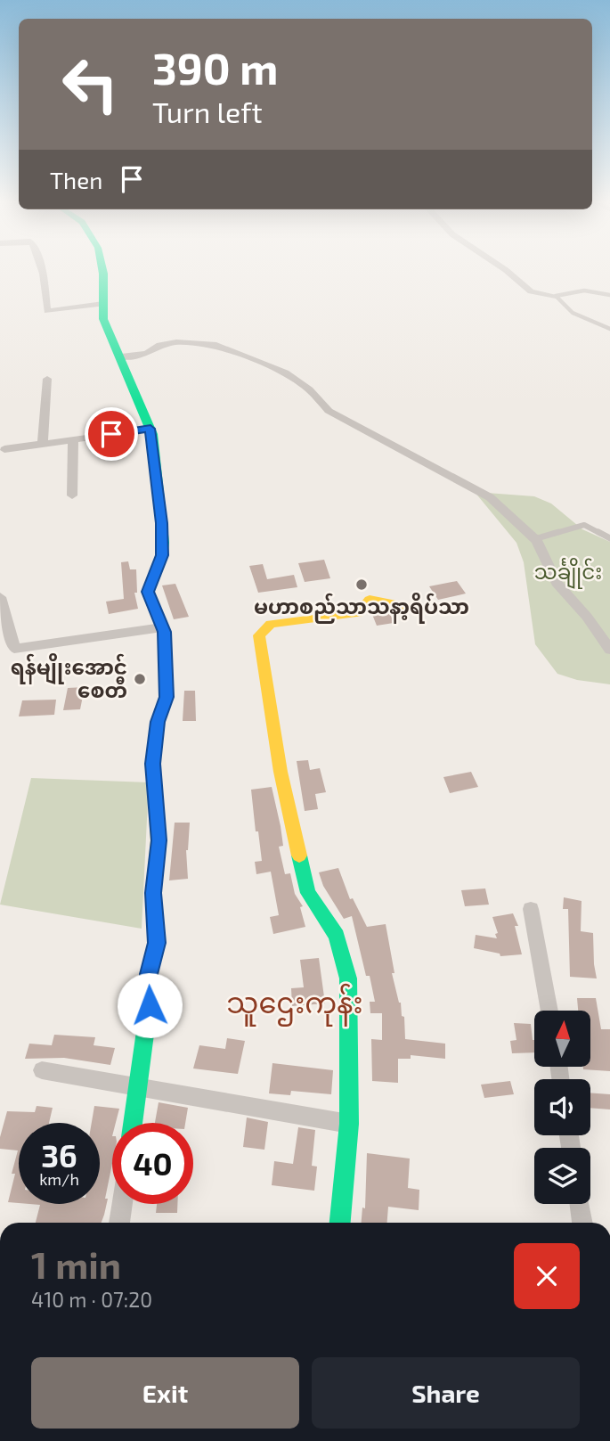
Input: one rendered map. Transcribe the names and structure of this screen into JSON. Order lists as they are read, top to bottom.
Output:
{
  "districts": ["သူဌေးကုန်း"],
  "parks": ["သင်္ချိုင်း"],
  "places": ["မဟာစည်သာသနာ့ရိပ်သာ", "ရန်မျိုးအောင် စေတီ"],
  "north": "top",
  "page": {
    "turn": ["390 m", "Turn left"],
    "then": "Then",
    "speed": "36 km/h",
    "limit": "40",
    "heading": ["1 min", "410 m · 07:20"],
    "buttons": ["Exit", "Share"]
  }
}
